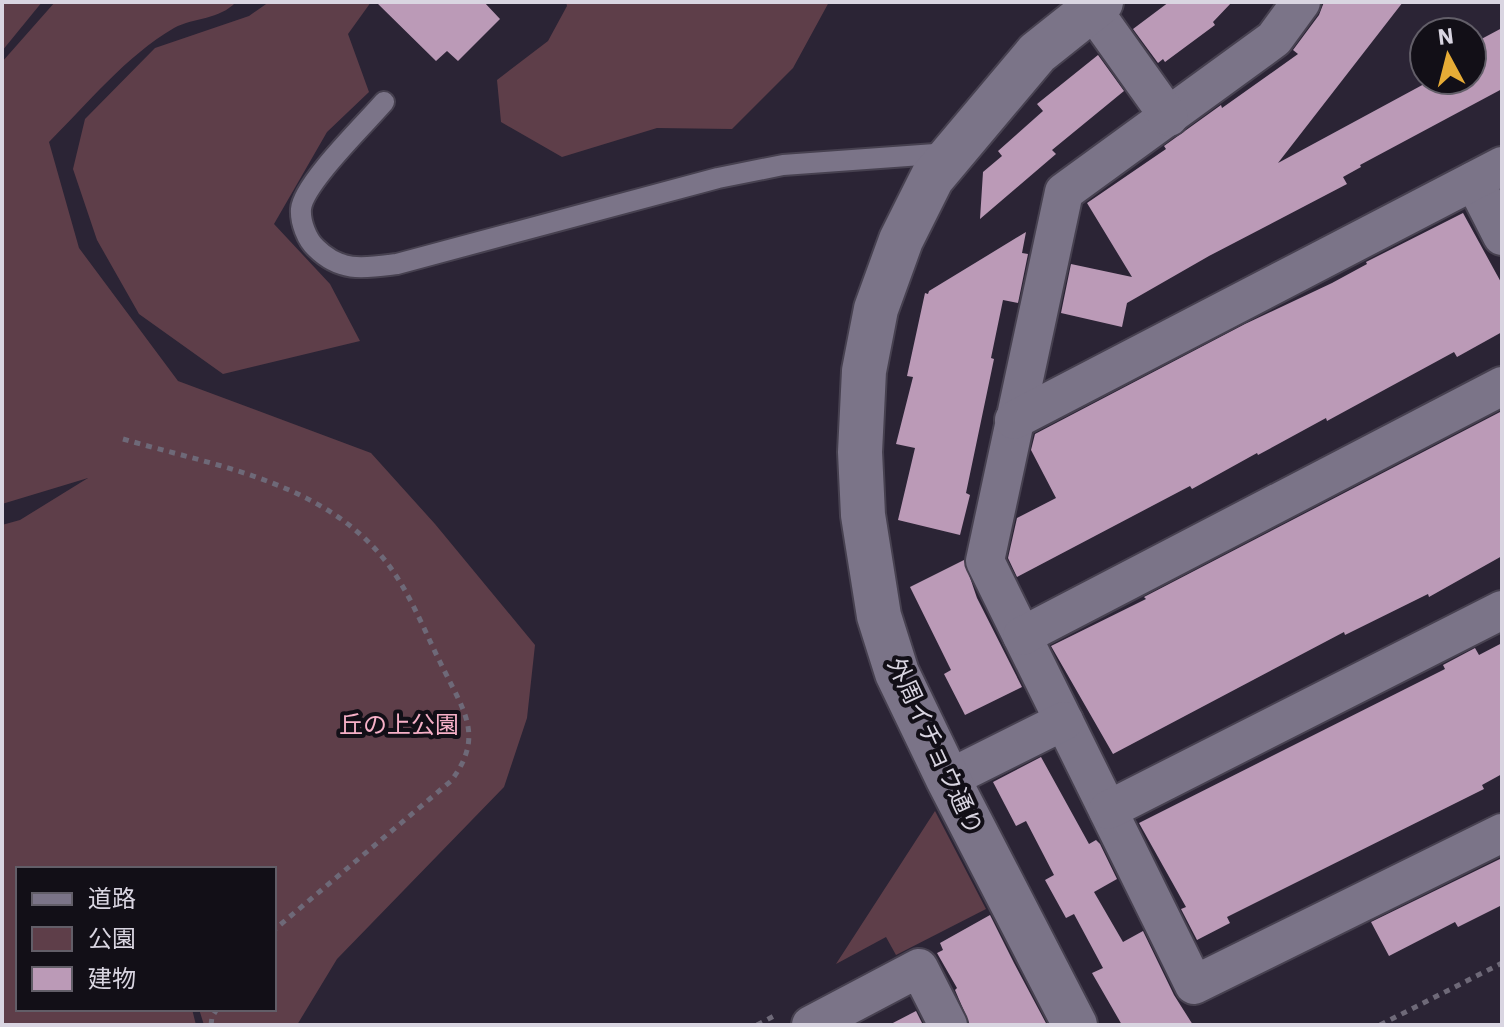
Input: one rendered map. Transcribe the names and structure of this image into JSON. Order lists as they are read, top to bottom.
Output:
{
  "streets": {
    "street": ["外周イチョウ通り"]
  },
  "parks": ["丘の上公園"],
  "legend": ["道路", "公園", "建物"],
  "north": "top"
}
